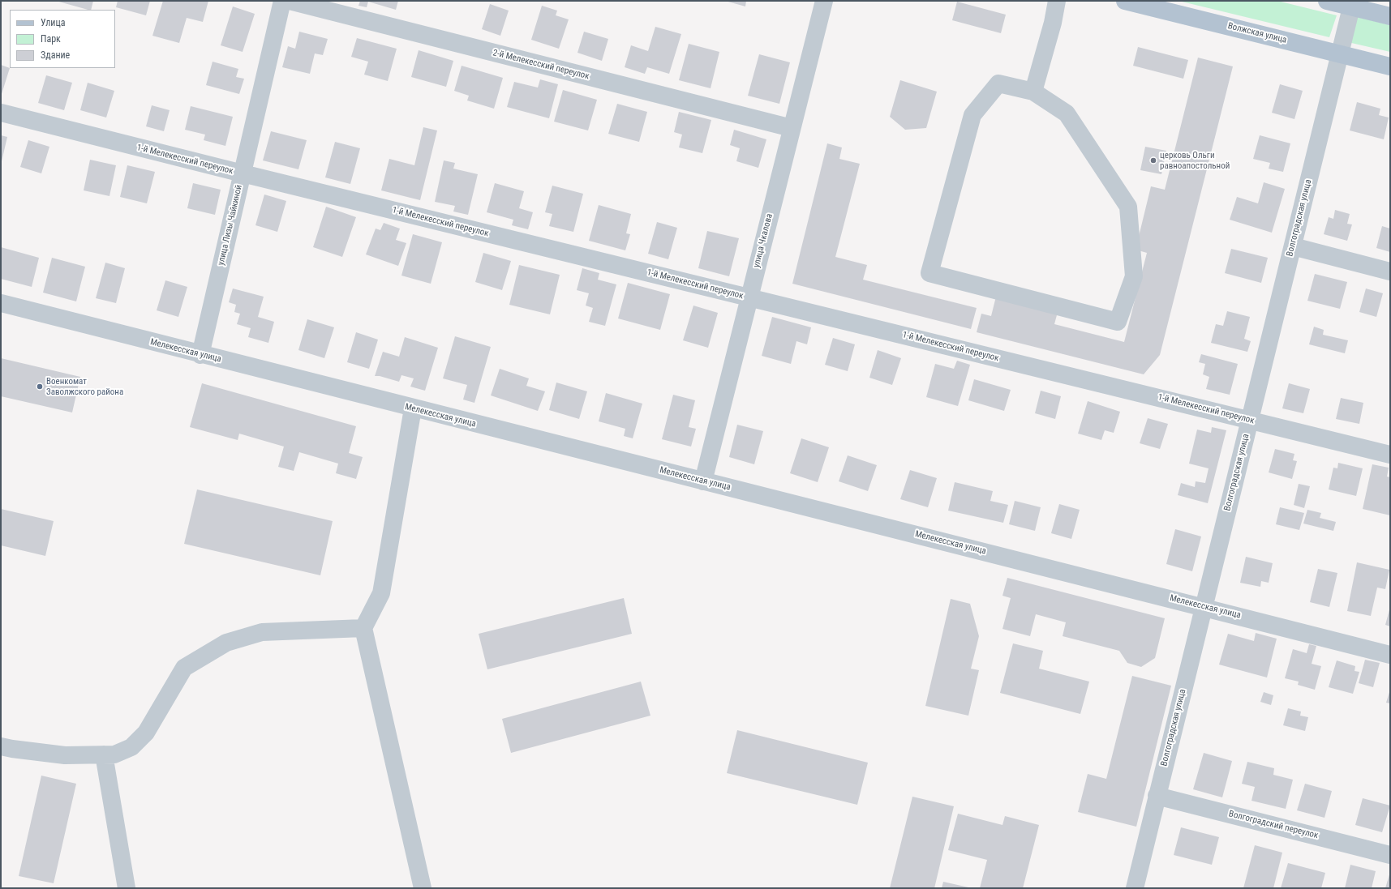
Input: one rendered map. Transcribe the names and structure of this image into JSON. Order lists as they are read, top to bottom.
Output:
{
  "streets": {
    "main road": ["Волжская улица"],
    "street": [
      "2-й Мелекесский переулок",
      "1-й Мелекесский переулок",
      "Волгоградская улица",
      "улица Лизы Чайкиной",
      "улица Чкалова",
      "Мелекесская улица",
      "Волгоградский переулок"
    ]
  },
  "crossings": [
    ["Волжская улица", "Волгоградская улица"],
    ["2-й Мелекесский переулок", "улица Чкалова"],
    ["1-й Мелекесский переулок", "Волгоградская улица"],
    ["1-й Мелекесский переулок", "улица Лизы Чайкиной"],
    ["1-й Мелекесский переулок", "улица Чкалова"],
    ["Волгоградская улица", "Мелекесская улица"],
    ["Волгоградская улица", "Волгоградский переулок"],
    ["улица Лизы Чайкиной", "Мелекесская улица"],
    ["улица Чкалова", "Мелекесская улица"]
  ],
  "places": ["церковь Ольги равноапостольной", "Военкомат Заволжского района"],
  "legend": ["Улица", "Парк", "Здание"]
}
